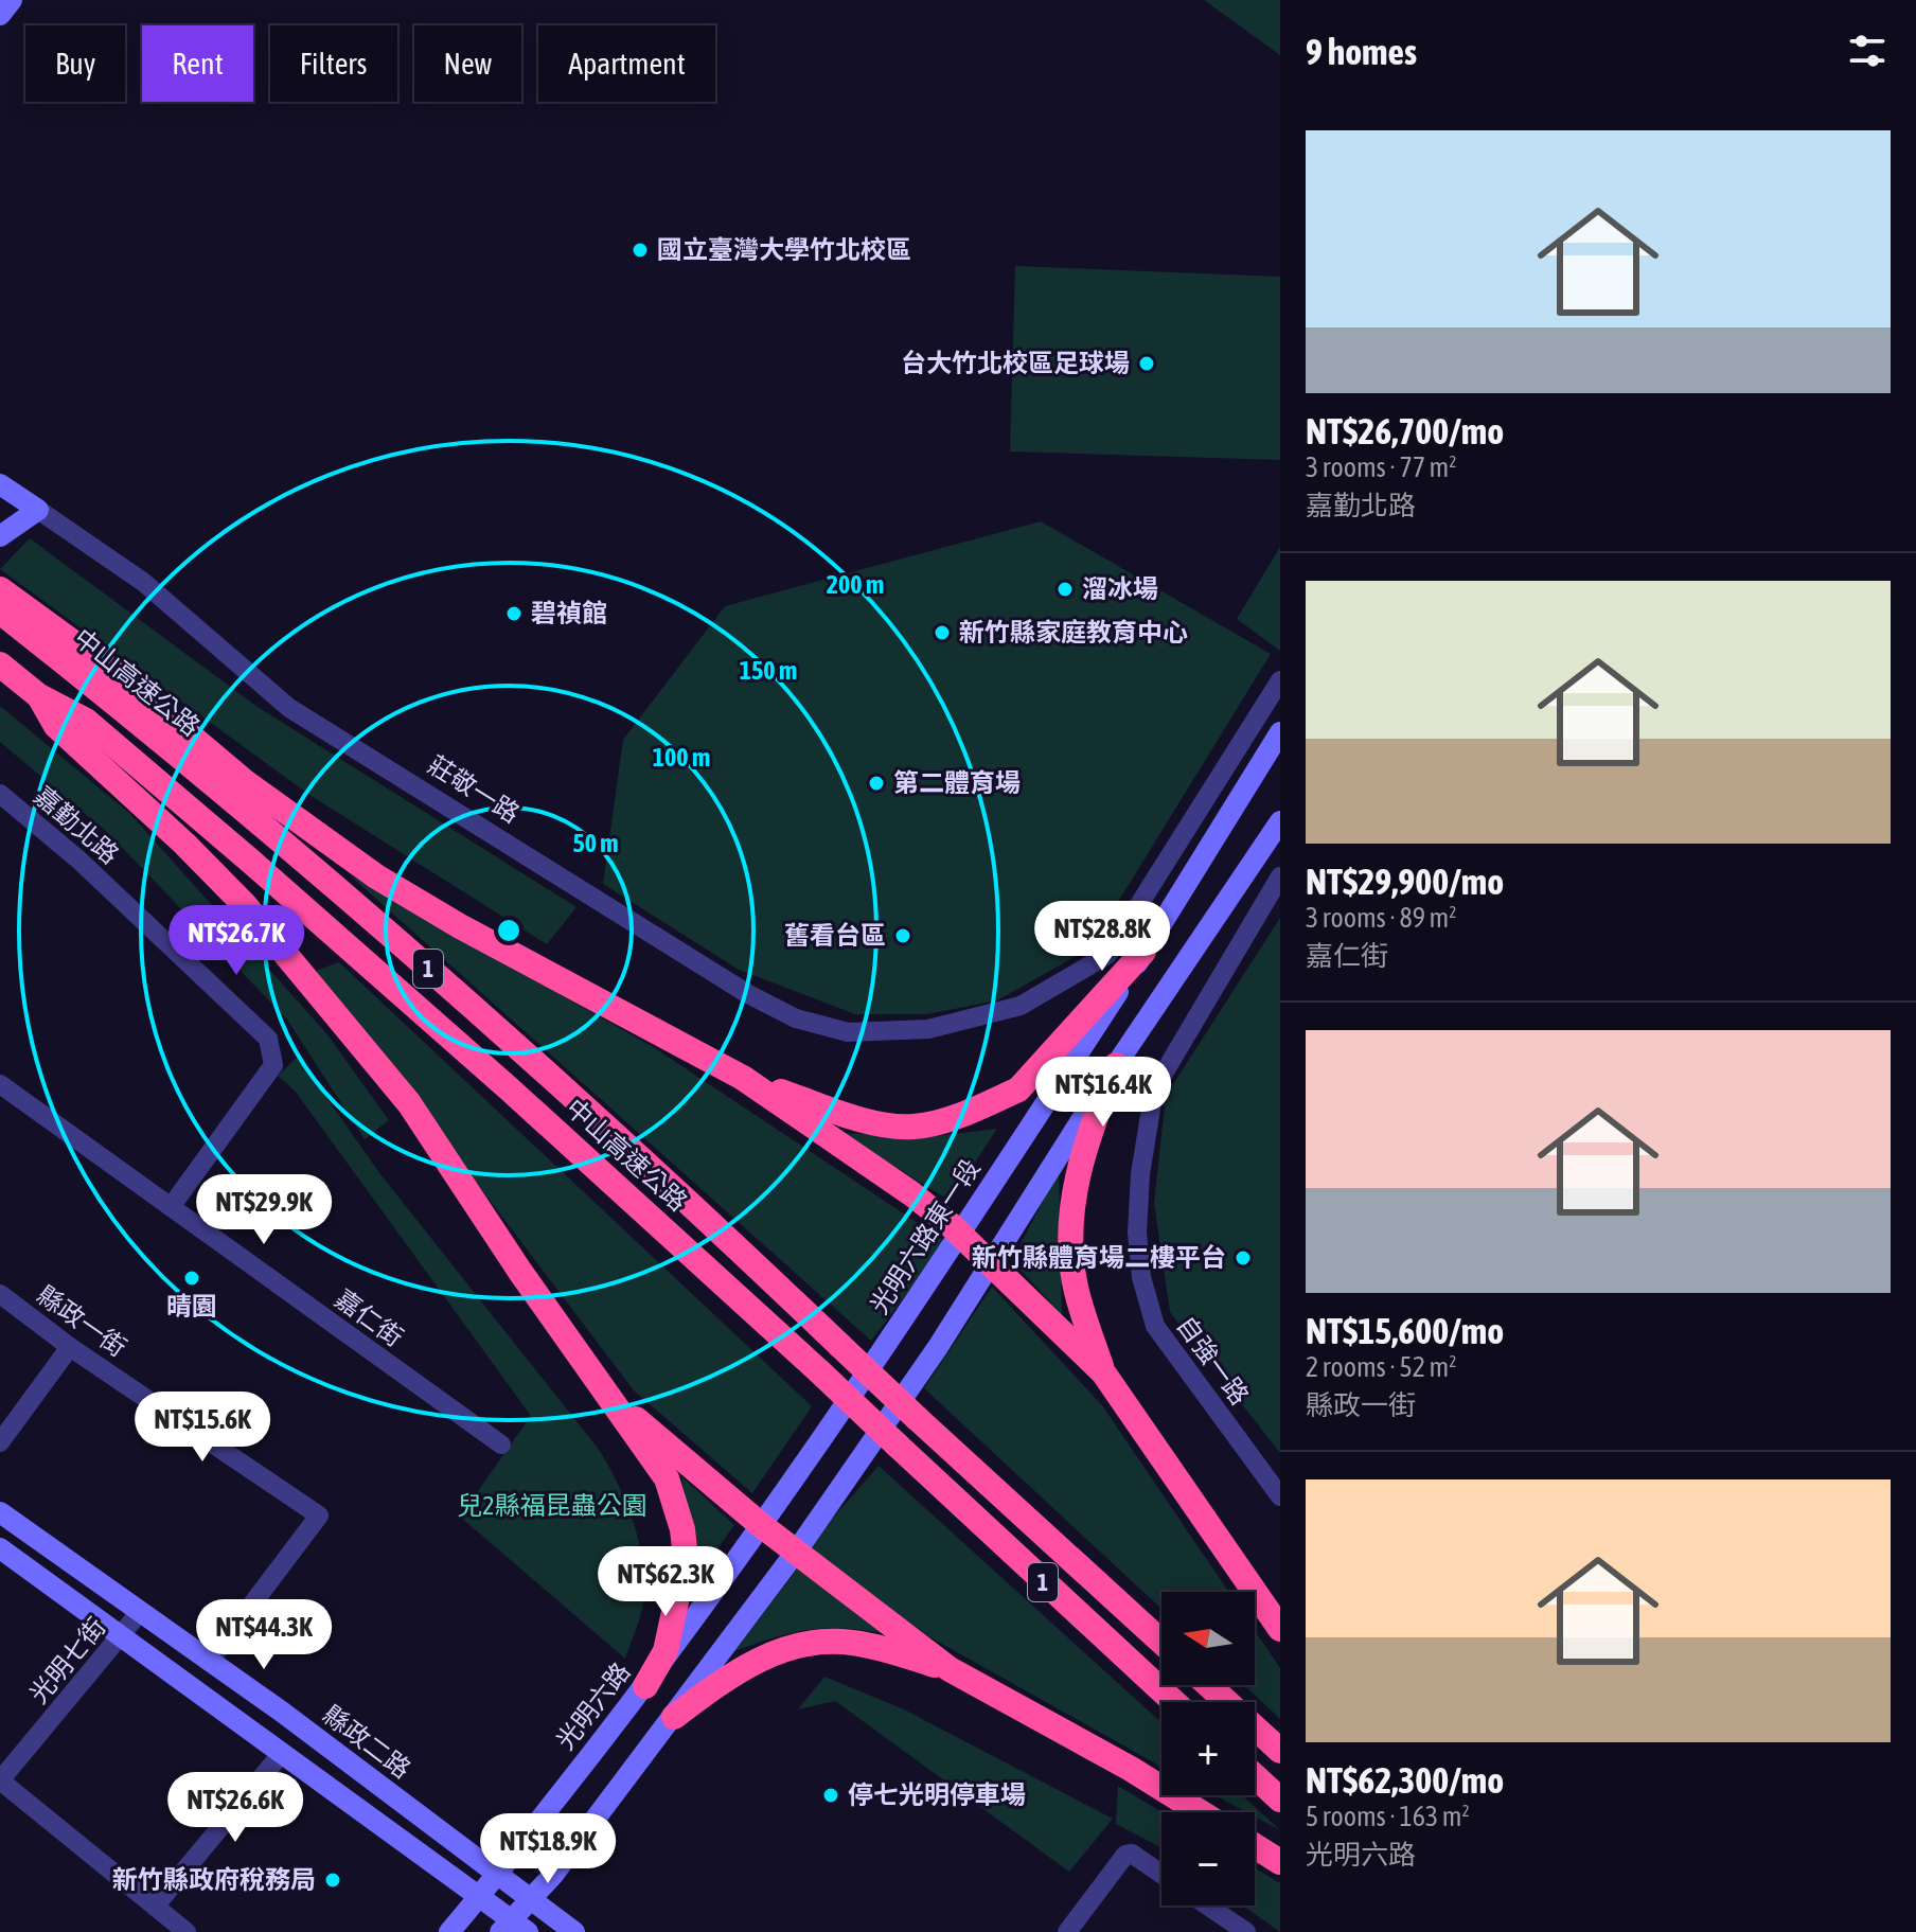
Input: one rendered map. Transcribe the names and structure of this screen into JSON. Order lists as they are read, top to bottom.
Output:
{
  "streets": {
    "highway": ["中山高速公路", "1"],
    "main road": [
      "莊敬一路",
      "光明六路東一段",
      "光明六路",
      "縣政二路"
    ],
    "street": [
      "嘉勤北路",
      "嘉仁街",
      "縣政一街",
      "自強一路",
      "光明七街"
    ]
  },
  "crossings": [
    ["嘉勤北路", "嘉仁街"],
    ["光明六路東一段", "光明六路"],
    ["縣政一街", "縣政二路"],
    ["光明七街", "縣政二路"],
    ["光明六路", "縣政二路"]
  ],
  "parks": ["兒2縣福昆蟲公園"],
  "places": [
    "國立臺灣大學竹北校區",
    "台大竹北校區足球場",
    "溜冰場",
    "碧禎館",
    "新竹縣家庭教育中心",
    "第二體育場",
    "舊看台區",
    "新竹縣體育場二樓平台",
    "晴園",
    "停七光明停車場",
    "新竹縣政府稅務局"
  ],
  "north": "left",
  "page": {
    "heading": "9 homes",
    "chip": [
      "Buy",
      "Rent",
      "Filters",
      "New",
      "Apartment"
    ],
    "list": [
      {
        "name": "NT$26,700/mo",
        "note": "3 rooms · 77 m² · 嘉勤北路"
      },
      {
        "name": "NT$29,900/mo",
        "note": "3 rooms · 89 m² · 嘉仁街"
      },
      {
        "name": "NT$15,600/mo",
        "note": "2 rooms · 52 m² · 縣政一街"
      },
      {
        "name": "NT$62,300/mo",
        "note": "5 rooms · 163 m² · 光明六路"
      }
    ],
    "price": [
      "NT$28.8K",
      "NT$26.7K",
      "NT$16.4K",
      "NT$29.9K",
      "NT$15.6K",
      "NT$62.3K",
      "NT$44.3K",
      "NT$26.6K",
      "NT$18.9K"
    ],
    "map_buttons": ["+", "−"]
  },
  "rings": [
    "200 m",
    "150 m",
    "100 m",
    "50 m"
  ]
}
